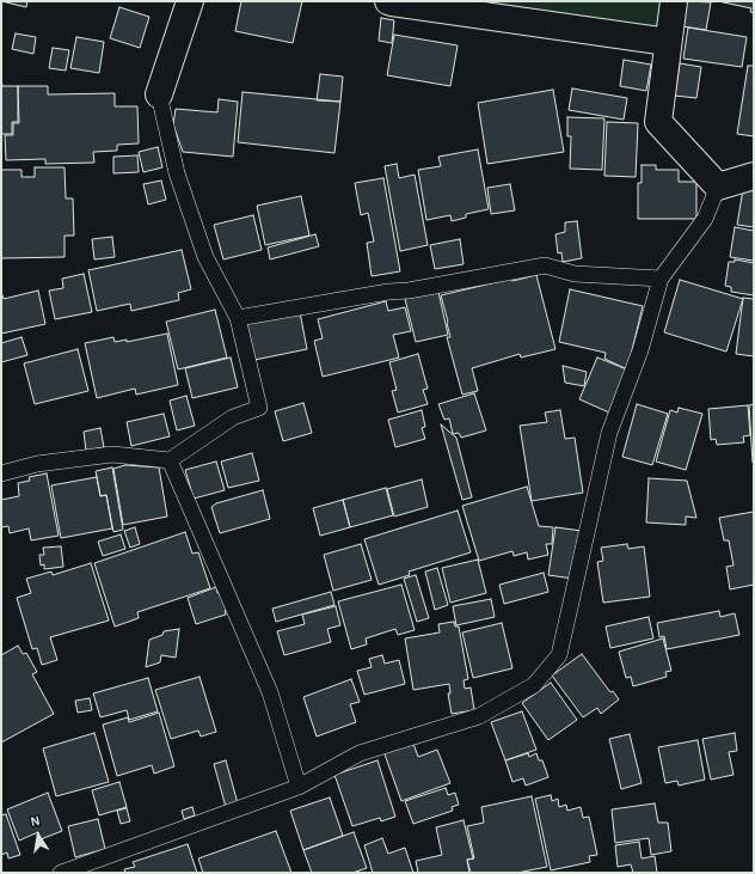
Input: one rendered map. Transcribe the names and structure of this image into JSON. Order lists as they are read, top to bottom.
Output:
{
  "north": "top"
}
